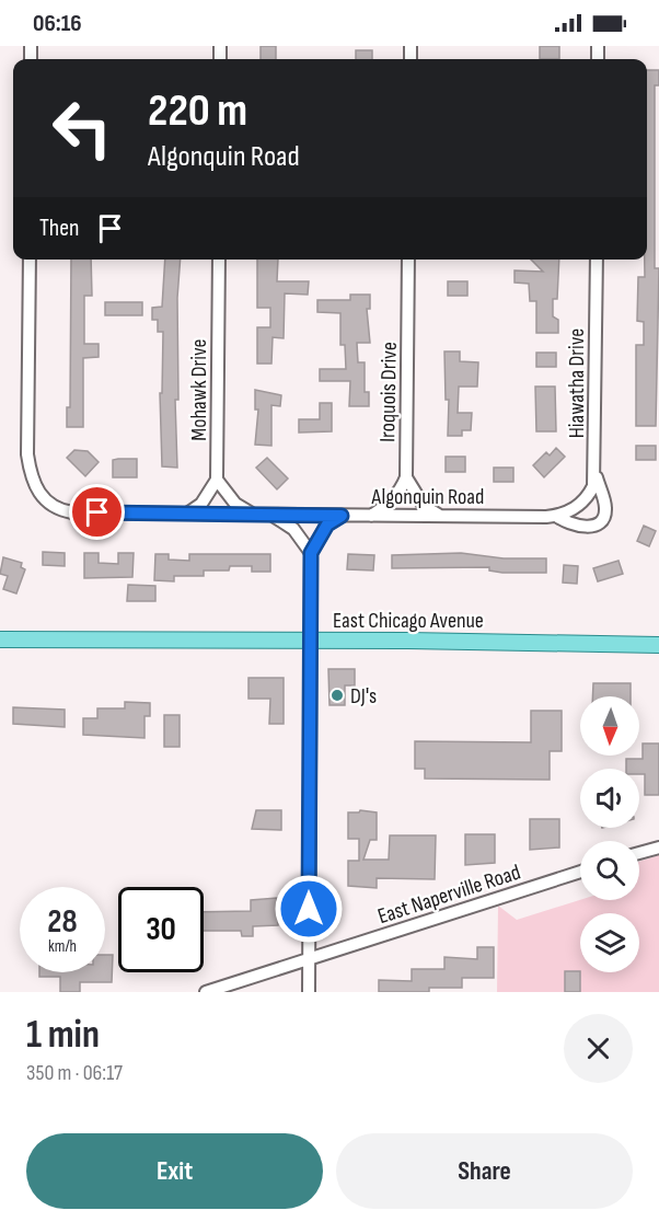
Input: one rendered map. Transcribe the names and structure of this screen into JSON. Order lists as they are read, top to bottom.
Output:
{
  "streets": {
    "main road": ["East Chicago Avenue"],
    "street": [
      "Hiawatha Drive",
      "Mohawk Drive",
      "Iroquois Drive",
      "Algonquin Road",
      "East Naperville Road"
    ]
  },
  "crossings": [
    ["Hiawatha Drive", "Algonquin Road"]
  ],
  "places": ["DJ's"],
  "north": "bottom",
  "page": {
    "status": "06:16",
    "turn": ["220 m", "Algonquin Road"],
    "then": "Then",
    "speed": "28 km/h",
    "limit": "30",
    "heading": ["1 min", "350 m · 06:17"],
    "buttons": ["Exit", "Share"]
  }
}
